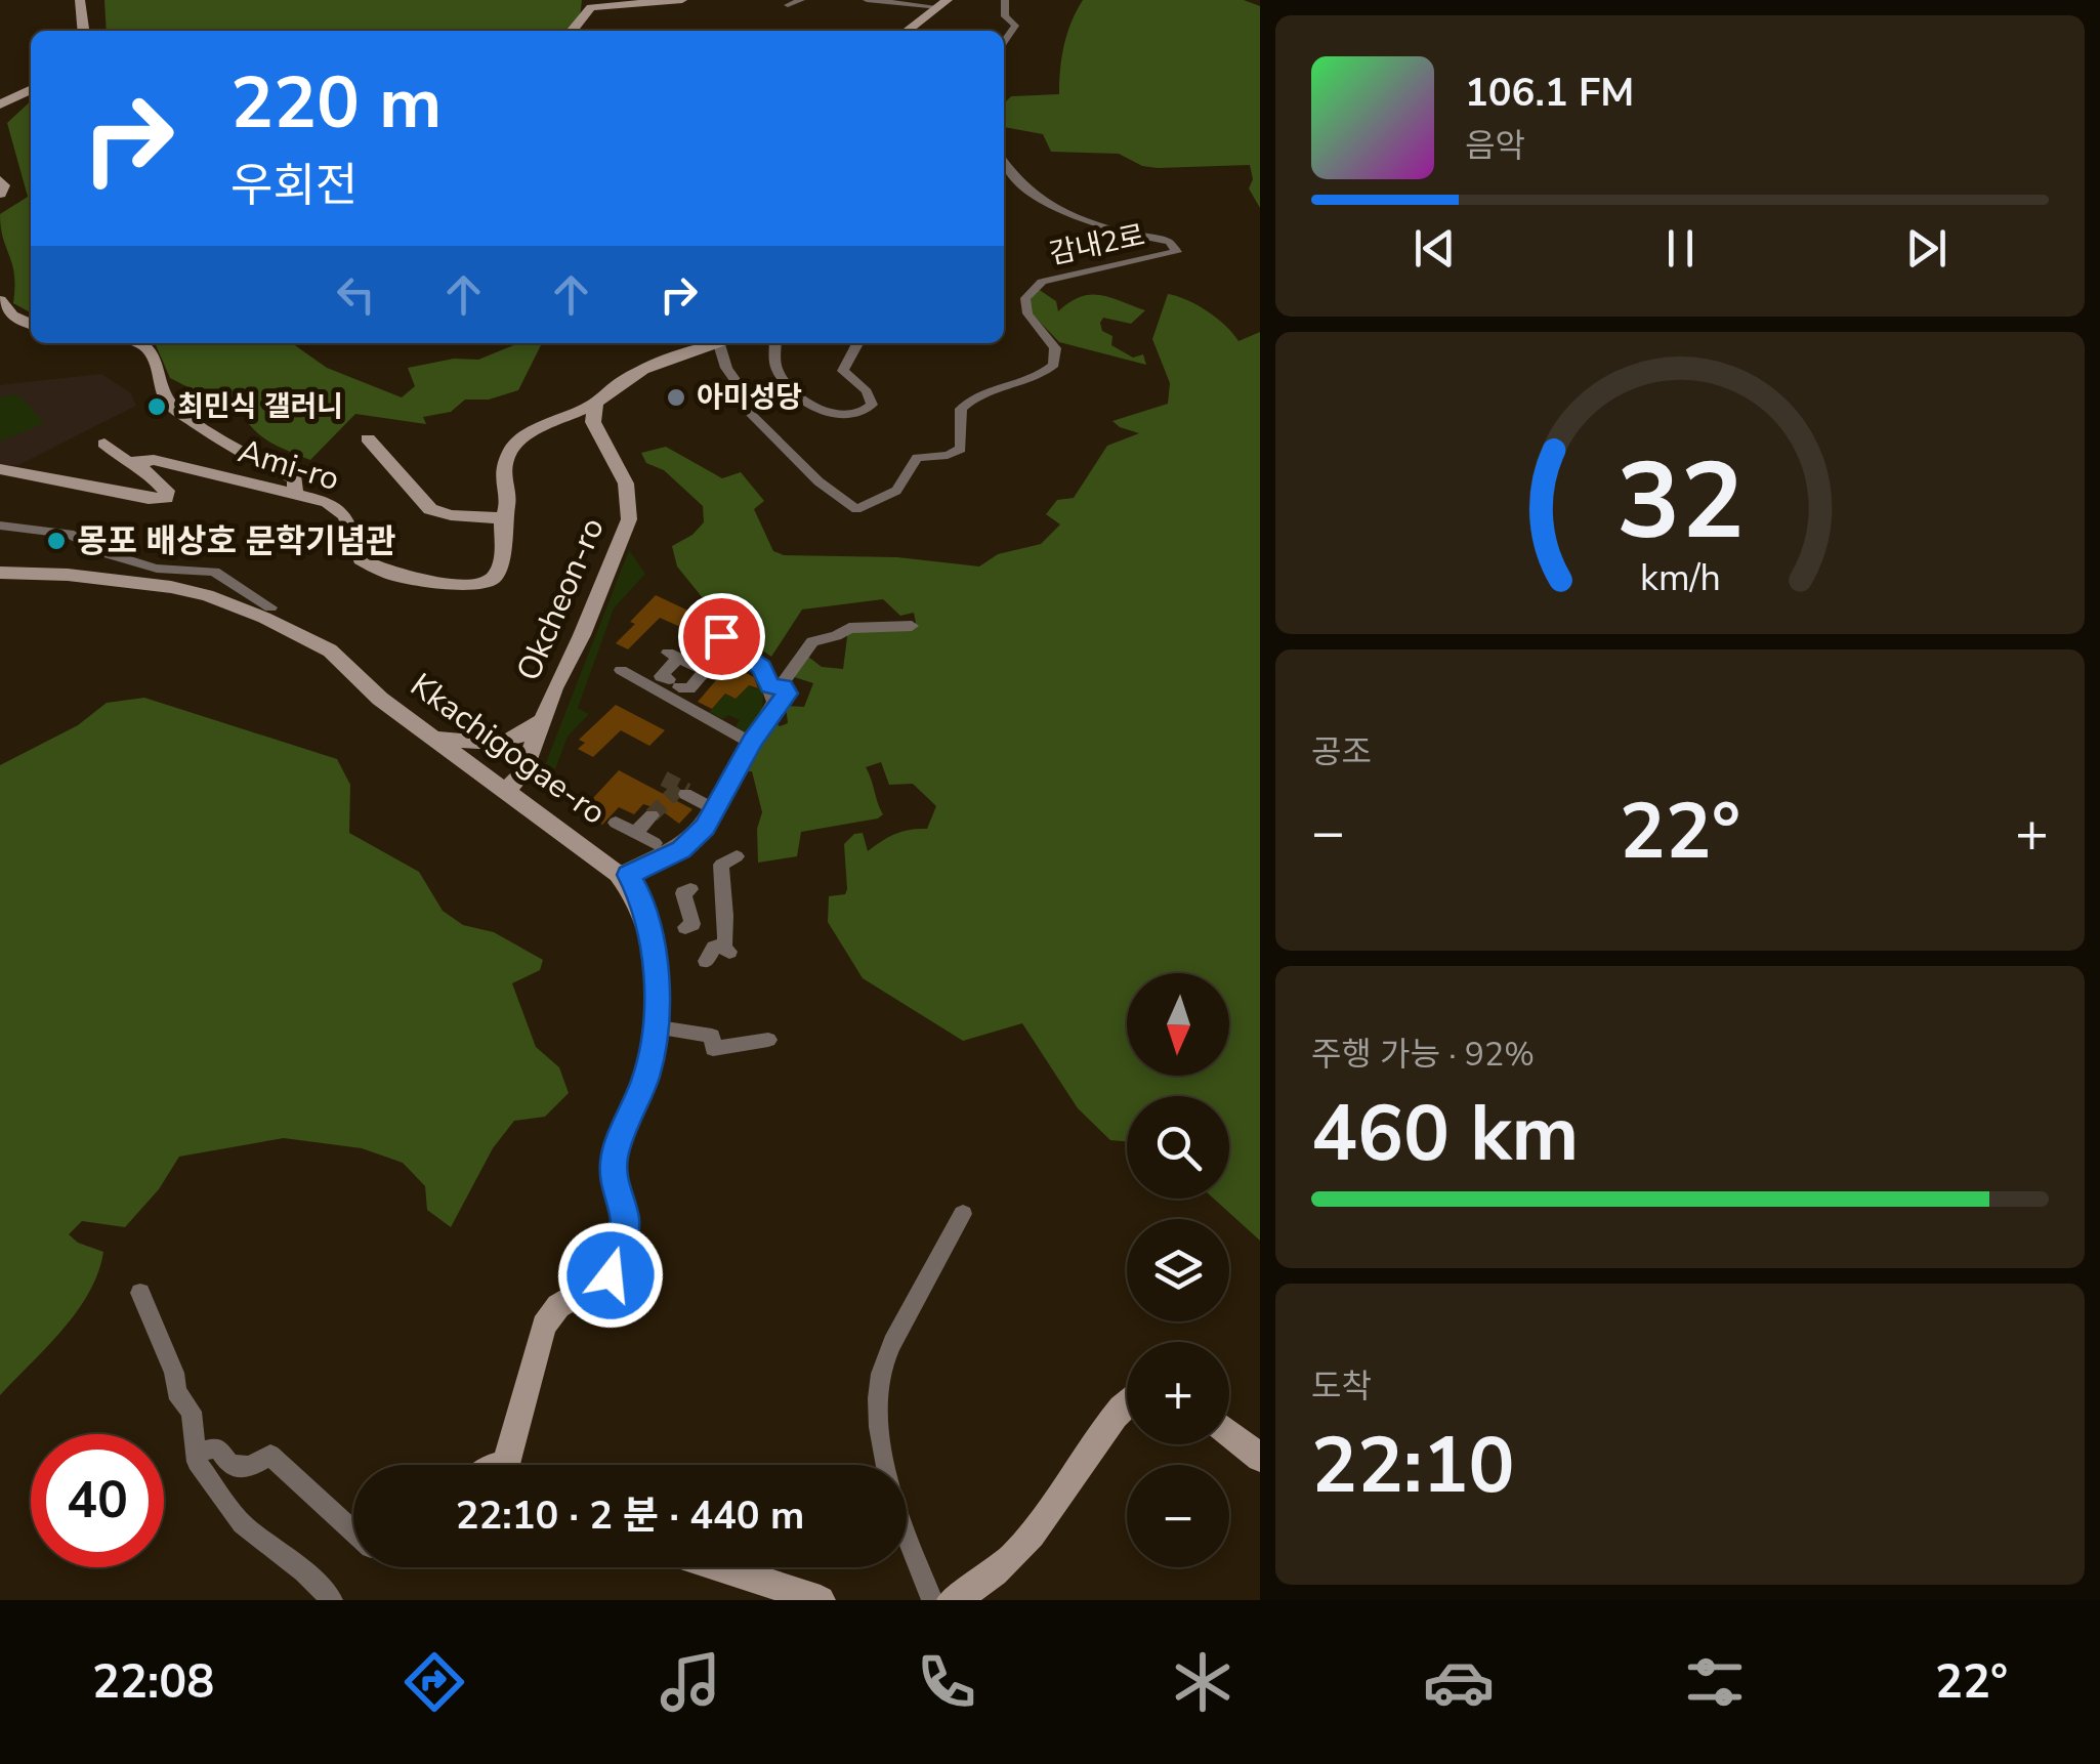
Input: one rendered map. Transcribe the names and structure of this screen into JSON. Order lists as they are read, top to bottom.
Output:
{
  "streets": {
    "street": [
      "감내2로",
      "Ami-ro",
      "Okcheon-ro",
      "Kkachigogae-ro"
    ]
  },
  "crossings": [
    ["Ami-ro", "Okcheon-ro"],
    ["Okcheon-ro", "Kkachigogae-ro"]
  ],
  "places": ["아미성당", "최민식 갤러니", "몽포 배상호 문학기념관"],
  "north": "bottom",
  "page": {
    "turn": ["220 m", "우회전"],
    "song": ["106.1 FM", "음악"],
    "tile": [
      "공조",
      ["주행 가능 · 92%", "460 km"],
      ["도착", "22:10"]
    ],
    "heat": ["−", "22°", "+"],
    "map_buttons": ["+", "−"],
    "limit": "40",
    "trip": "22:10 · 2 분 · 440 m",
    "tabs": ["22:08", "22°"],
    "gauge": ["32", "km/h"]
  }
}
